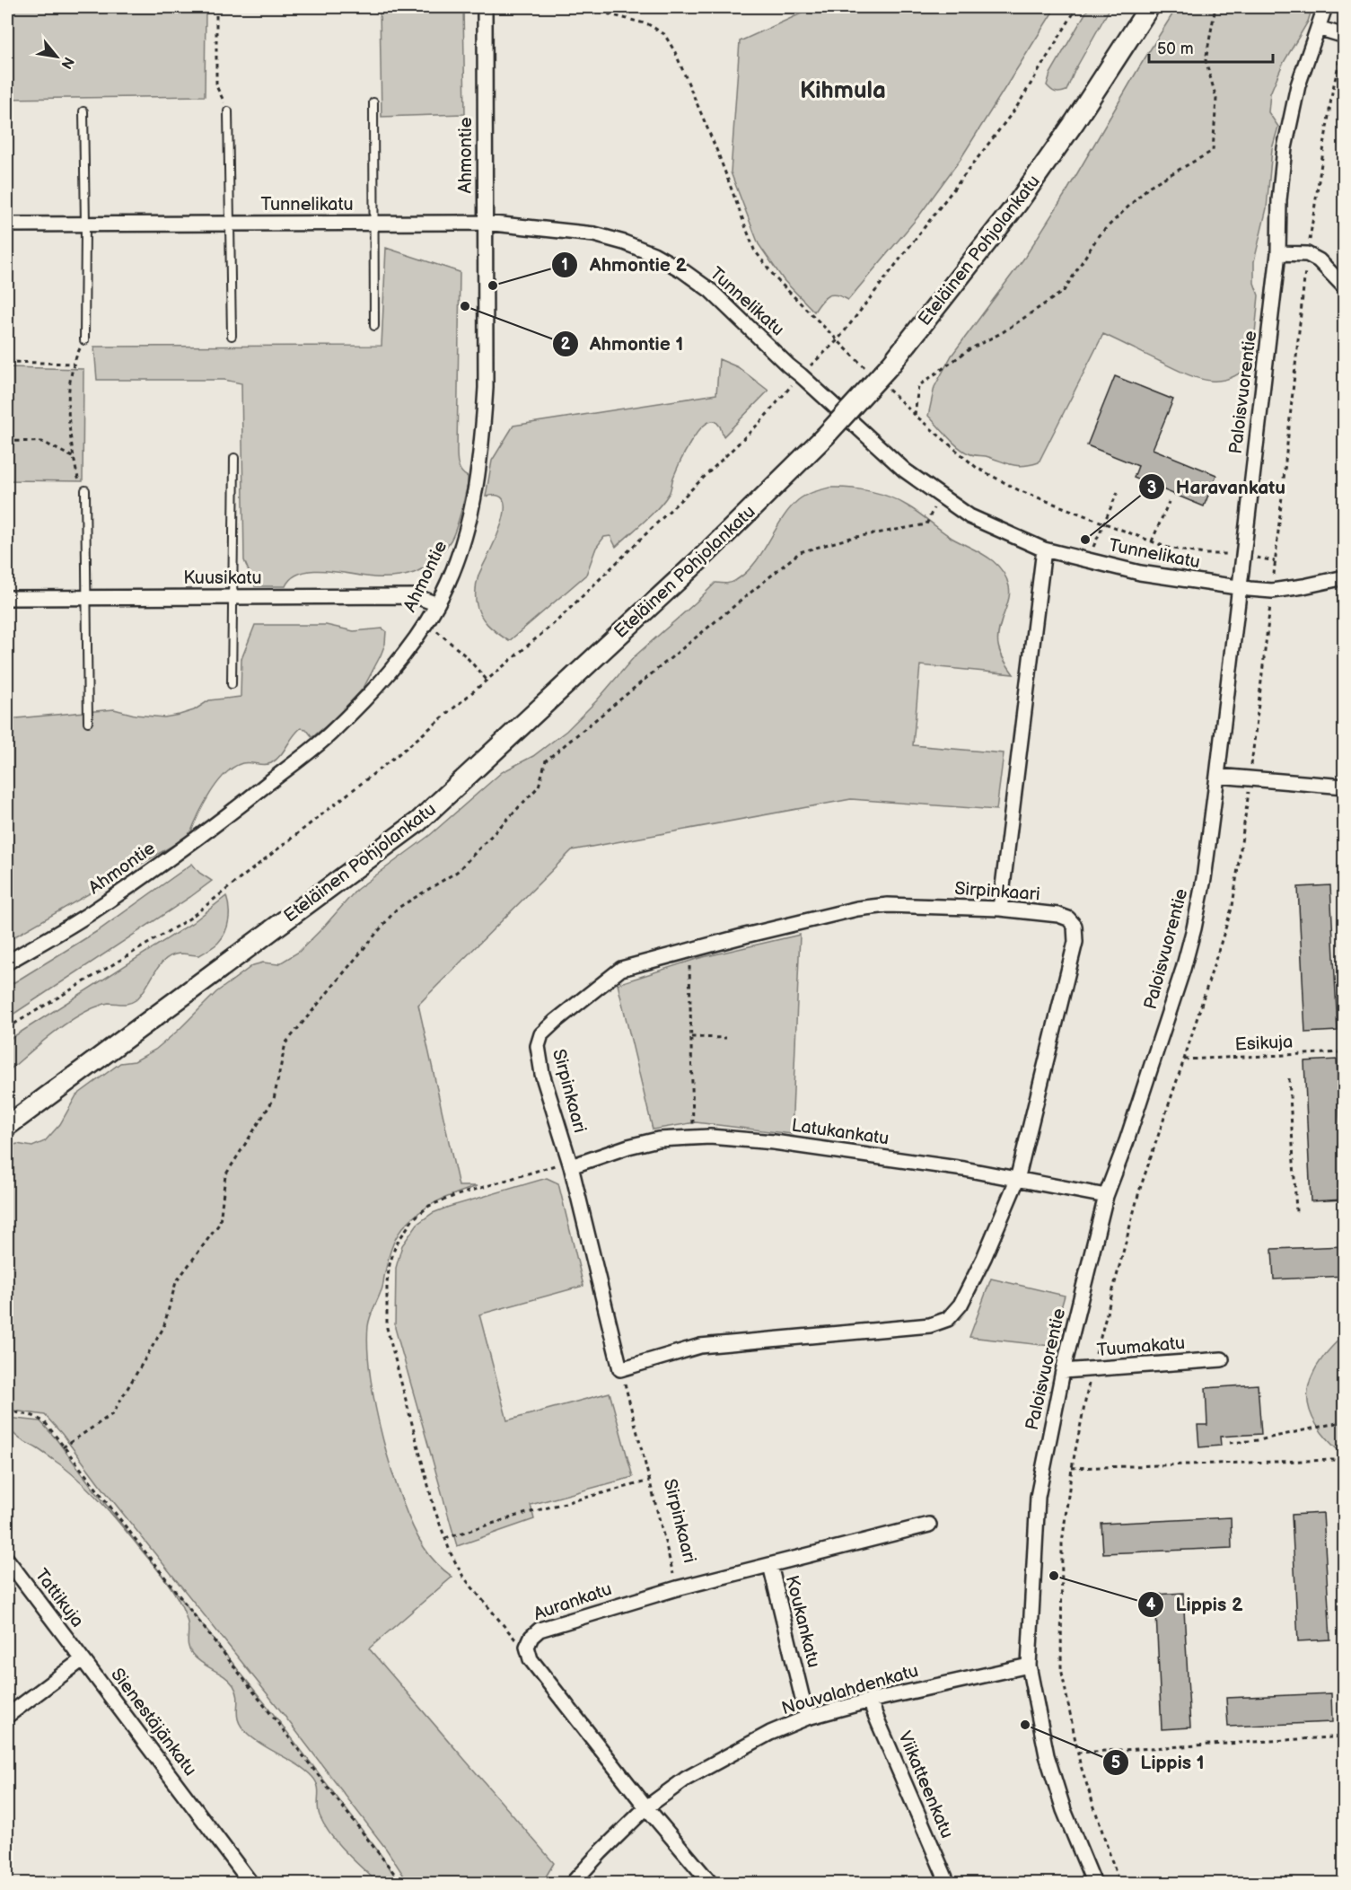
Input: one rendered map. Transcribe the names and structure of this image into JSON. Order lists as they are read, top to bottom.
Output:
{
  "streets": {
    "main road": ["Eteläinen Pohjolankatu"],
    "street": [
      "Ahmontie",
      "Tunnelikatu",
      "Paloisvuorentie",
      "Kuusikatu",
      "Sirpinkaari",
      "Latukankatu",
      "Tuumakatu",
      "Tattikuja",
      "Aurankatu",
      "Koukankatu",
      "Nouvalahdenkatu",
      "Sienestäjänkatu",
      "Viikatteenkatu"
    ],
    "path": ["Esikuja"]
  },
  "crossings": [
    ["Ahmontie", "Tunnelikatu"],
    ["Ahmontie", "Kuusikatu"],
    ["Tunnelikatu", "Paloisvuorentie"],
    ["Paloisvuorentie", "Latukankatu"],
    ["Paloisvuorentie", "Tuumakatu"],
    ["Paloisvuorentie", "Nouvalahdenkatu"],
    ["Sirpinkaari", "Latukankatu"],
    ["Sirpinkaari", "Aurankatu"],
    ["Tattikuja", "Sienestäjänkatu"],
    ["Aurankatu", "Koukankatu"],
    ["Aurankatu", "Nouvalahdenkatu"],
    ["Koukankatu", "Nouvalahdenkatu"],
    ["Nouvalahdenkatu", "Viikatteenkatu"]
  ],
  "districts": ["Kihmula"],
  "places": [
    "Ahmontie 2",
    "Ahmontie 1",
    "Haravankatu",
    "Lippis 2",
    "Lippis 1"
  ],
  "scale_bar": "50 m",
  "north": "bottom right"
}
